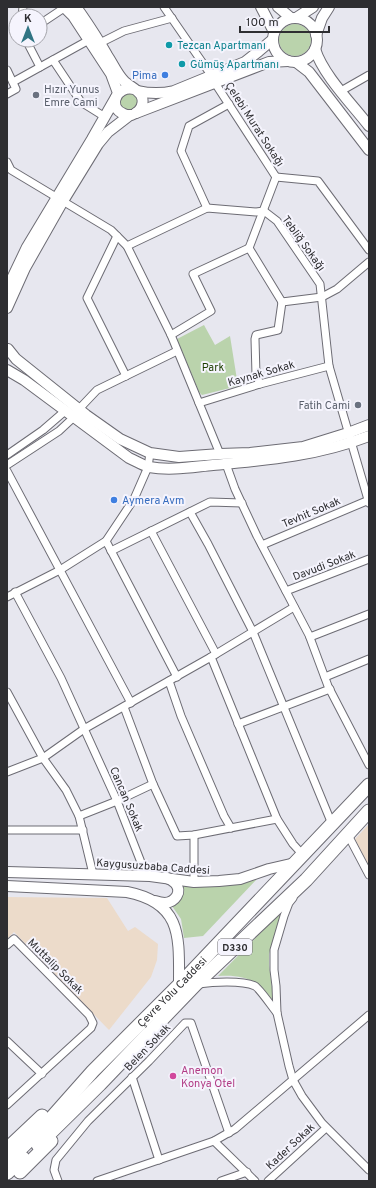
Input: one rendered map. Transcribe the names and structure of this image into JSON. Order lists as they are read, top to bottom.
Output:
{
  "streets": {
    "highway": ["D330", "Çevre Yolu Caddesi"],
    "main road": ["Kaygusuzbaba Caddesi"],
    "street": [
      "Çelebi Murat Sokağı",
      "Tebliğ Sokağı",
      "Kaynak Sokak",
      "Tevhit Sokak",
      "Davudi Sokak",
      "Cancan Sokak",
      "Muttalip Sokak",
      "Belen Sokak",
      "Kader Sokak"
    ]
  },
  "crossings": [
    ["Tebliğ Sokağı", "Kaynak Sokak"],
    ["Tebliğ Sokağı", "Tevhit Sokak"],
    ["Cancan Sokak", "Kaygusuzbaba Caddesi"],
    ["Kaygusuzbaba Caddesi", "Çevre Yolu Caddesi"]
  ],
  "parks": ["Park"],
  "places": [
    "Tezcan Apartmanı",
    "Gümüş Apartmanı",
    "Pima",
    "Hızır Yunus Emre Cami",
    "Fatih Cami",
    "Aymera Avm",
    "Anemon Konya Otel"
  ],
  "scale_bar": "100 m",
  "north": "top"
}
